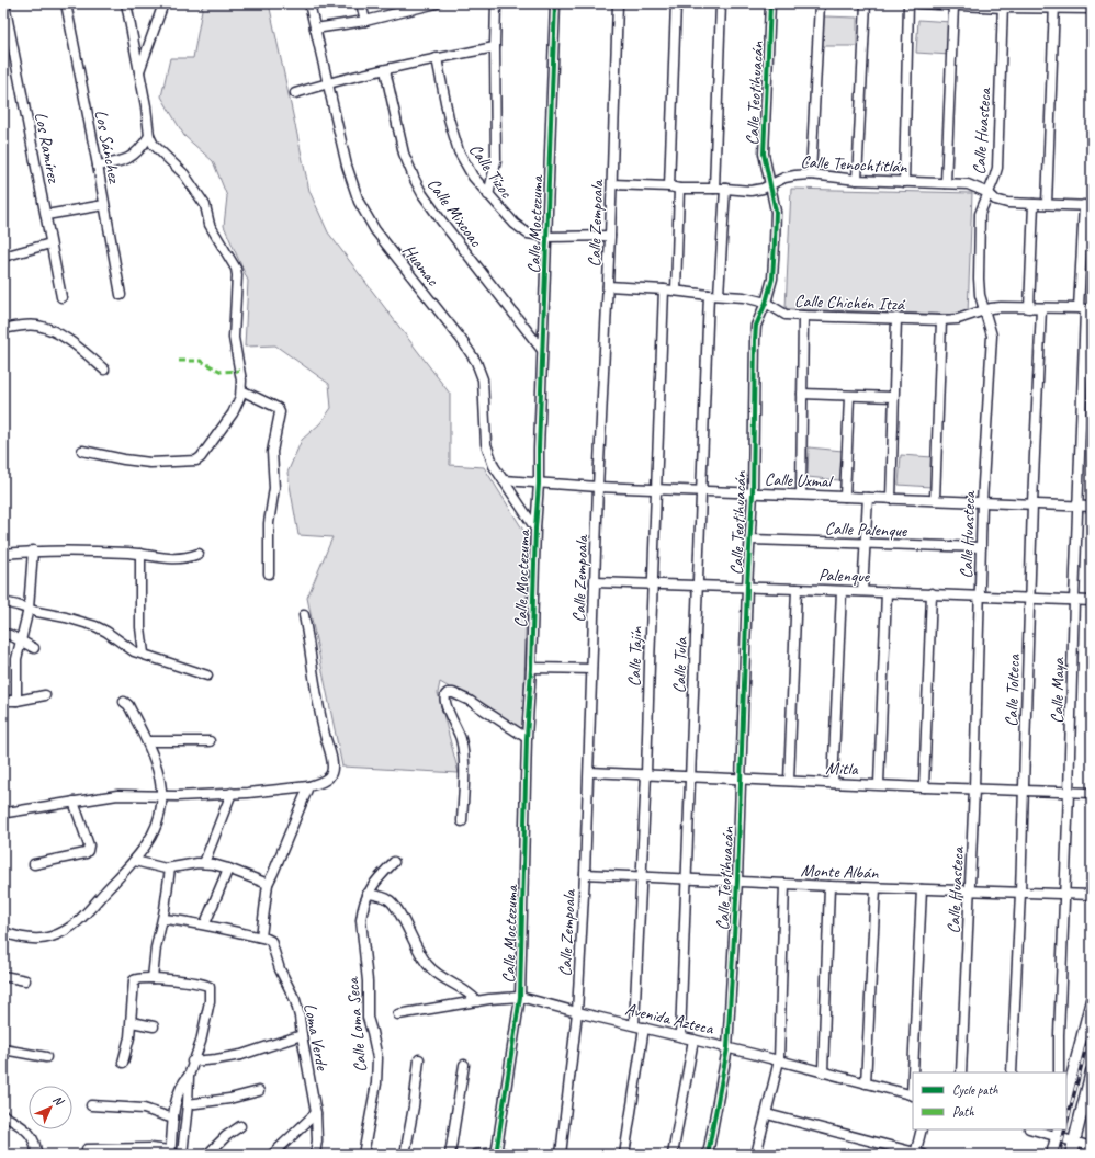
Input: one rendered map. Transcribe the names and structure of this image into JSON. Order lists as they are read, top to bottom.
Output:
{
  "streets": {
    "street": [
      "Calle Teotihuacán",
      "Calle Huasteca",
      "Los Sánchez",
      "Los Ramírez",
      "Calle Tenochtitlán",
      "Calle Tízoc",
      "Calle Mixcoac",
      "Calle Zempoala",
      "Calle Moctezuma",
      "Huamac",
      "Calle Chichén Itzá",
      "Calle Uxmal",
      "Calle Palenque",
      "Palenque",
      "Calle Tajín",
      "Calle Tula",
      "Calle Tolteca",
      "Calle Maya",
      "Mitla",
      "Monte Albán",
      "Avenida Azteca",
      "Calle Loma Seca",
      "Loma Verde"
    ]
  },
  "crossings": [
    ["Calle Teotihuacán", "Calle Tenochtitlán"],
    ["Calle Teotihuacán", "Calle Chichén Itzá"],
    ["Calle Teotihuacán", "Calle Uxmal"],
    ["Calle Teotihuacán", "Calle Palenque"],
    ["Calle Teotihuacán", "Palenque"],
    ["Calle Teotihuacán", "Mitla"],
    ["Calle Teotihuacán", "Monte Albán"],
    ["Calle Teotihuacán", "Avenida Azteca"],
    ["Calle Huasteca", "Calle Tenochtitlán"],
    ["Calle Huasteca", "Calle Chichén Itzá"],
    ["Calle Huasteca", "Calle Uxmal"],
    ["Calle Huasteca", "Calle Palenque"],
    ["Calle Huasteca", "Palenque"],
    ["Calle Huasteca", "Mitla"],
    ["Calle Huasteca", "Monte Albán"],
    ["Calle Tenochtitlán", "Calle Zempoala"],
    ["Calle Tenochtitlán", "Calle Maya"],
    ["Calle Tízoc", "Calle Zempoala"],
    ["Calle Tízoc", "Calle Moctezuma"],
    ["Calle Mixcoac", "Calle Moctezuma"],
    ["Calle Zempoala", "Calle Chichén Itzá"],
    ["Calle Zempoala", "Calle Uxmal"],
    ["Calle Zempoala", "Palenque"],
    ["Calle Zempoala", "Mitla"],
    ["Calle Zempoala", "Monte Albán"],
    ["Calle Zempoala", "Avenida Azteca"],
    ["Calle Moctezuma", "Huamac"],
    ["Calle Moctezuma", "Calle Uxmal"],
    ["Calle Moctezuma", "Avenida Azteca"],
    ["Huamac", "Calle Uxmal"],
    ["Calle Chichén Itzá", "Calle Tajín"],
    ["Calle Chichén Itzá", "Calle Tula"],
    ["Calle Chichén Itzá", "Calle Tolteca"],
    ["Calle Chichén Itzá", "Calle Maya"],
    ["Calle Uxmal", "Calle Tajín"],
    ["Calle Uxmal", "Calle Tula"],
    ["Calle Uxmal", "Calle Tolteca"],
    ["Calle Uxmal", "Calle Maya"],
    ["Palenque", "Calle Tajín"],
    ["Palenque", "Calle Tula"],
    ["Palenque", "Calle Tolteca"],
    ["Palenque", "Calle Maya"],
    ["Calle Tajín", "Mitla"],
    ["Calle Tajín", "Monte Albán"],
    ["Calle Tajín", "Avenida Azteca"],
    ["Calle Tula", "Mitla"],
    ["Calle Tula", "Monte Albán"],
    ["Calle Tula", "Avenida Azteca"],
    ["Calle Tolteca", "Mitla"],
    ["Calle Tolteca", "Monte Albán"],
    ["Calle Maya", "Mitla"],
    ["Calle Maya", "Monte Albán"]
  ],
  "legend": ["Cycle path", "Path"],
  "north": "top right"
}
